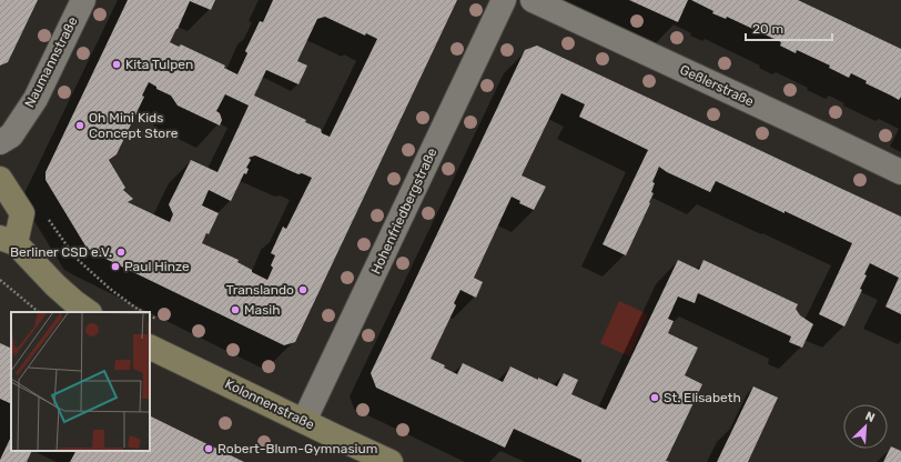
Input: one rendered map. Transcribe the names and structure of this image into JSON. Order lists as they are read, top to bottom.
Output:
{
  "streets": {
    "main road": ["Kolonnenstraße"],
    "street": ["Naumannstraße", "Geßlerstraße", "Hohenfriedbergstraße"]
  },
  "crossings": [
    ["Hohenfriedbergstraße", "Kolonnenstraße"]
  ],
  "places": [
    "Kita Tulpen",
    "Oh Mini Kids Concept Store",
    "Berliner CSD e.V.",
    "Paul Hinze",
    "Translando",
    "Masih",
    "St. Elisabeth",
    "Robert-Blum-Gymnasium"
  ],
  "scale_bar": "20 m",
  "north": "top right"
}
